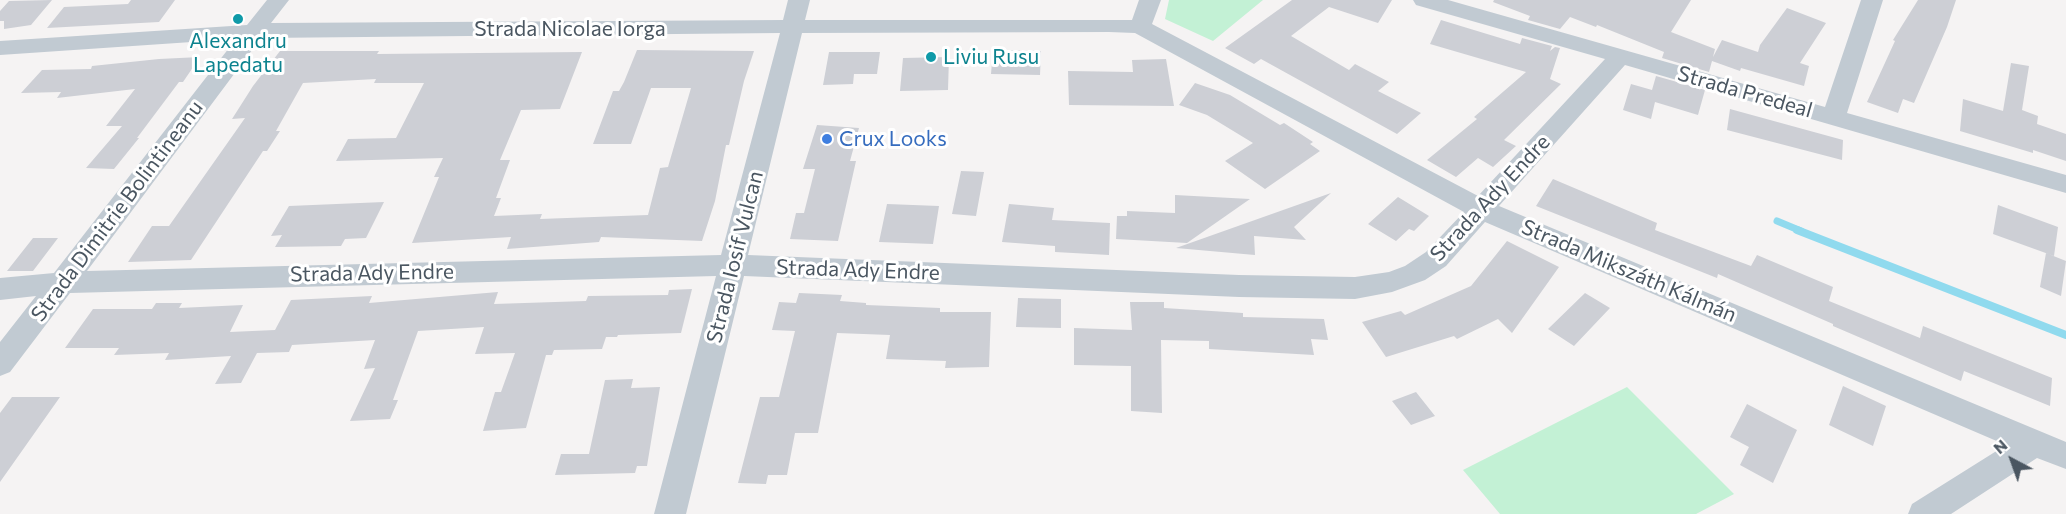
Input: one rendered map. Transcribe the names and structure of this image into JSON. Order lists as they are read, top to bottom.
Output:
{
  "streets": {
    "street": [
      "Strada Nicolae Iorga",
      "Strada Predeal",
      "Strada Ady Endre",
      "Strada Dimitrie Bolintineanu",
      "Strada Iosif Vulcan",
      "Strada Mikszáth Kálmán"
    ]
  },
  "crossings": [
    ["Strada Nicolae Iorga", "Strada Dimitrie Bolintineanu"],
    ["Strada Nicolae Iorga", "Strada Iosif Vulcan"],
    ["Strada Nicolae Iorga", "Strada Mikszáth Kálmán"],
    ["Strada Predeal", "Strada Ady Endre"],
    ["Strada Ady Endre", "Strada Dimitrie Bolintineanu"],
    ["Strada Ady Endre", "Strada Iosif Vulcan"],
    ["Strada Ady Endre", "Strada Mikszáth Kálmán"]
  ],
  "places": ["Alexandru Lapedatu", "Liviu Rusu", "Crux Looks"],
  "north": "top left"
}
